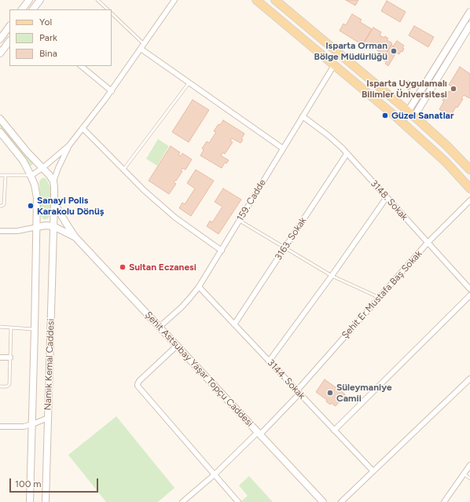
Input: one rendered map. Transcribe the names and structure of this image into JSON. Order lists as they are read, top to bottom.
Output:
{
  "streets": {
    "street": [
      "159. Cadde",
      "3148. Sokak",
      "3163. Sokak",
      "Şehit Er Mustafa Baş Sokak",
      "Namık Kemal Caddesi",
      "Şehit Astsubay Yaşar Topçu Caddesi",
      "3144. Sokak"
    ]
  },
  "crossings": [
    ["159. Cadde", "3148. Sokak"],
    ["159. Cadde", "Şehit Astsubay Yaşar Topçu Caddesi"],
    ["159. Cadde", "3144. Sokak"],
    ["3148. Sokak", "3163. Sokak"],
    ["3148. Sokak", "Şehit Er Mustafa Baş Sokak"],
    ["3163. Sokak", "3144. Sokak"],
    ["Şehit Er Mustafa Baş Sokak", "Şehit Astsubay Yaşar Topçu Caddesi"],
    ["Şehit Er Mustafa Baş Sokak", "3144. Sokak"],
    ["Namık Kemal Caddesi", "Şehit Astsubay Yaşar Topçu Caddesi"]
  ],
  "places": [
    "Isparta Orman Bölge Müdürlüğü",
    "Isparta Uygulamalı Bilimler Üniversitesi",
    "Güzel Sanatlar",
    "Sanayi Polis Karakolu Dönüş",
    "Sultan Eczanesi",
    "Süleymaniye Camii"
  ],
  "legend": ["Yol", "Park", "Bina"],
  "scale_bar": "100 m"
}
